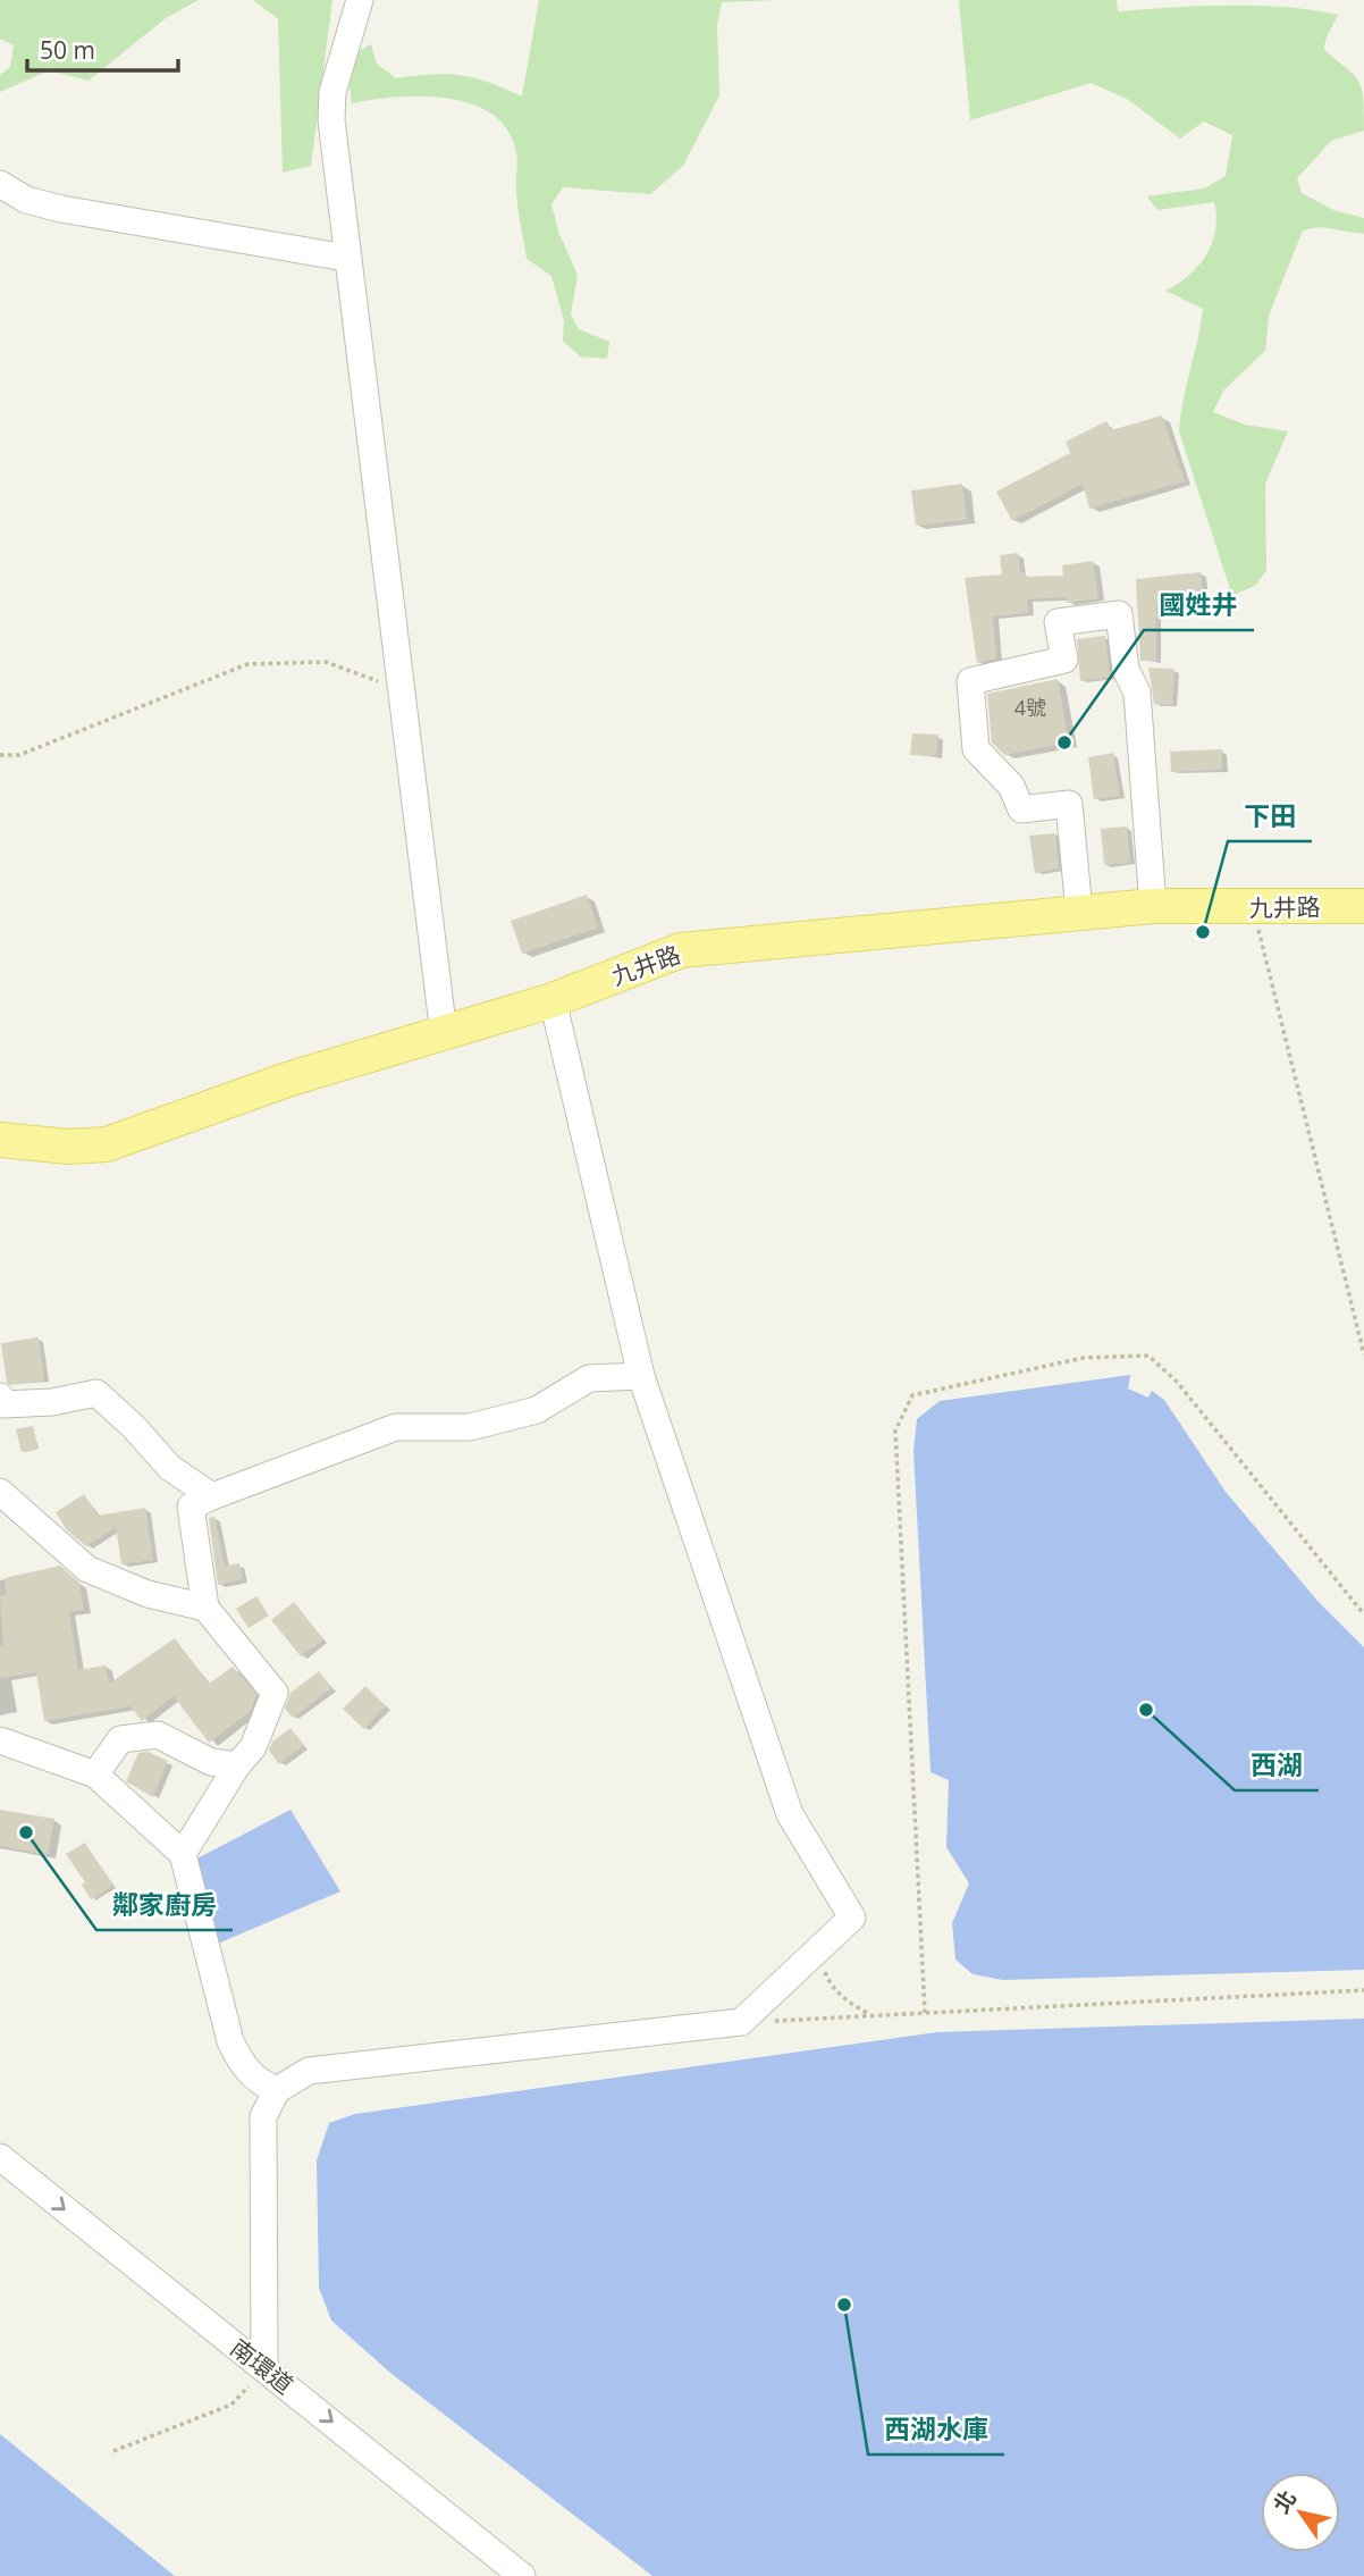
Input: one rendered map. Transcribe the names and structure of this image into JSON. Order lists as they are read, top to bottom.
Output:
{
  "streets": {
    "main road": ["九井路"],
    "street": ["南環道"]
  },
  "one_way": ["南環道"],
  "places": [
    "國姓井",
    "下田",
    "西湖",
    "鄰家廚房",
    "西湖水庫"
  ],
  "house_numbers": ["4號"],
  "scale_bar": "50 m",
  "north": "top left"
}
